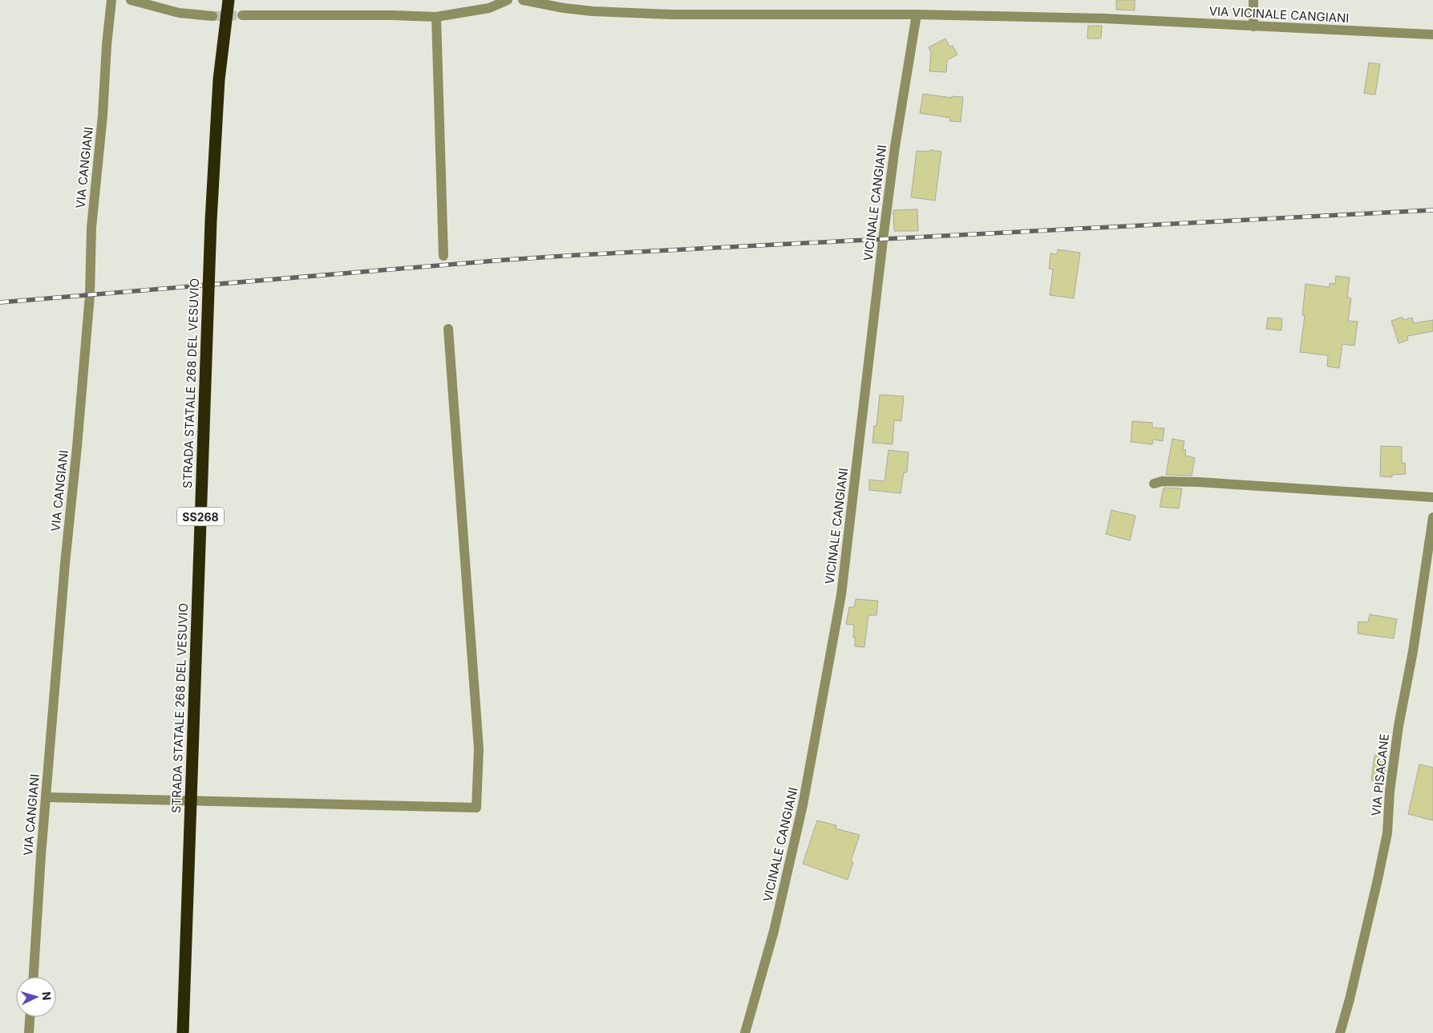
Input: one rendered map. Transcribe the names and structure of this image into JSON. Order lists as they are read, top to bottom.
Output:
{
  "streets": {
    "highway": ["STRADA STATALE 268 DEL VESUVIO", "SS268"],
    "street": [
      "VIA VICINALE CANGIANI",
      "VIA CANGIANI",
      "VICINALE CANGIANI",
      "VIA PISACANE"
    ]
  },
  "crossings": [
    ["VIA VICINALE CANGIANI", "VICINALE CANGIANI"]
  ],
  "north": "right"
}
